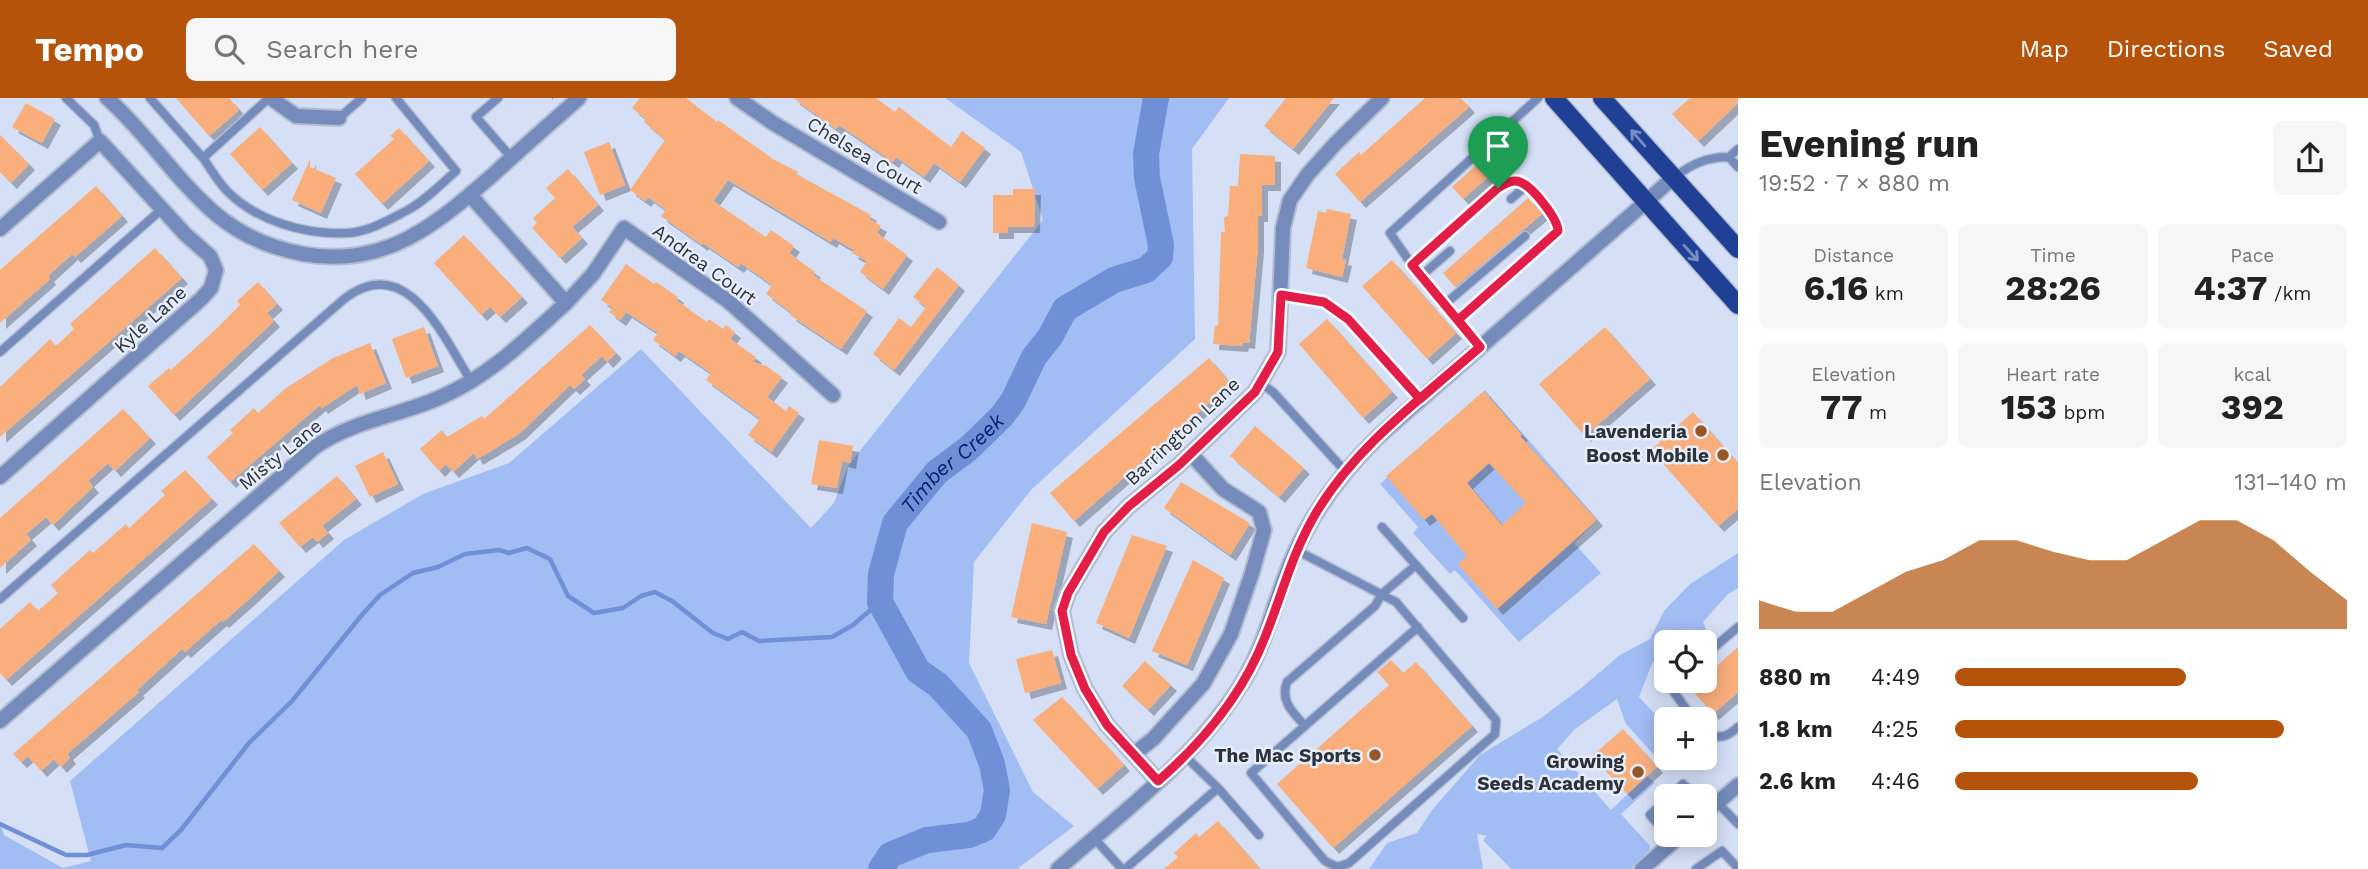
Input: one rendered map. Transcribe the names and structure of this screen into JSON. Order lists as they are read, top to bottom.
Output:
{
  "streets": {
    "street": [
      "Chelsea Court",
      "Andrea Court",
      "Kyle Lane",
      "Barrington Lane",
      "Misty Lane"
    ]
  },
  "crossings": [
    ["Andrea Court", "Misty Lane"]
  ],
  "water": ["Timber Creek"],
  "places": [
    "Lavenderia",
    "Boost Mobile",
    "The Mac Sports",
    "Growing Seeds Academy"
  ],
  "page": {
    "header": "Tempo",
    "search": "Search here",
    "nav": ["Map", "Directions", "Saved"],
    "heading": ["Evening run", "19:52 · 7 × 880 m"],
    "stats": [
      ["Distance", "6.16 km"],
      ["Time", "28:26"],
      ["Pace", "4:37 /km"],
      ["Elevation", "77 m"],
      ["Heart rate", "153 bpm"],
      ["kcal", "392"]
    ],
    "chart": ["Elevation", "131–140 m"],
    "map_buttons": ["+", "−"],
    "list": [
      {
        "name": "880 m",
        "note": "4:49"
      },
      {
        "name": "1.8 km",
        "note": "4:25"
      },
      {
        "name": "2.6 km",
        "note": "4:46"
      }
    ]
  }
}
